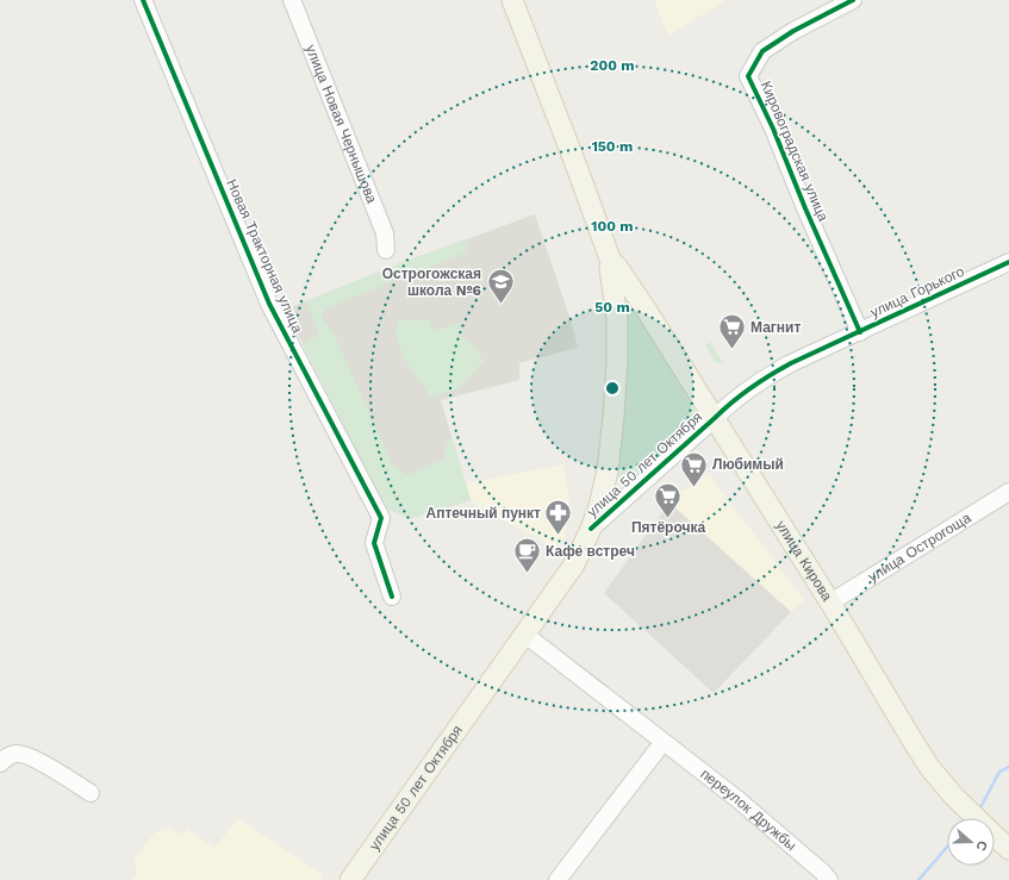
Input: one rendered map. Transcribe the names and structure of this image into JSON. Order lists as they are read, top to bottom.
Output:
{
  "streets": {
    "main road": ["улица 50 лет Октября", "улица Кирова"],
    "street": [
      "улица Новая Чернышова",
      "Кировоградская улица",
      "Новая Тракторная улица",
      "улица Горького",
      "улица Острогоща",
      "переулок Дружбы"
    ]
  },
  "crossings": [
    ["Кировоградская улица", "улица Горького"],
    ["улица Горького", "улица 50 лет Октября"],
    ["улица Горького", "улица Кирова"],
    ["улица 50 лет Октября", "улица Кирова"],
    ["улица 50 лет Октября", "переулок Дружбы"],
    ["улица Острогоща", "улица Кирова"]
  ],
  "places": {
    "school or university": ["Острогожская школа №6"],
    "supermarket": ["Магнит", "Любимый", "Пятёрочка"],
    "pharmacy": ["Аптечный пункт"],
    "cafe": ["Кафе встреч"]
  },
  "north": "right",
  "rings": [
    "200 m",
    "150 m",
    "100 m",
    "50 m"
  ]
}
